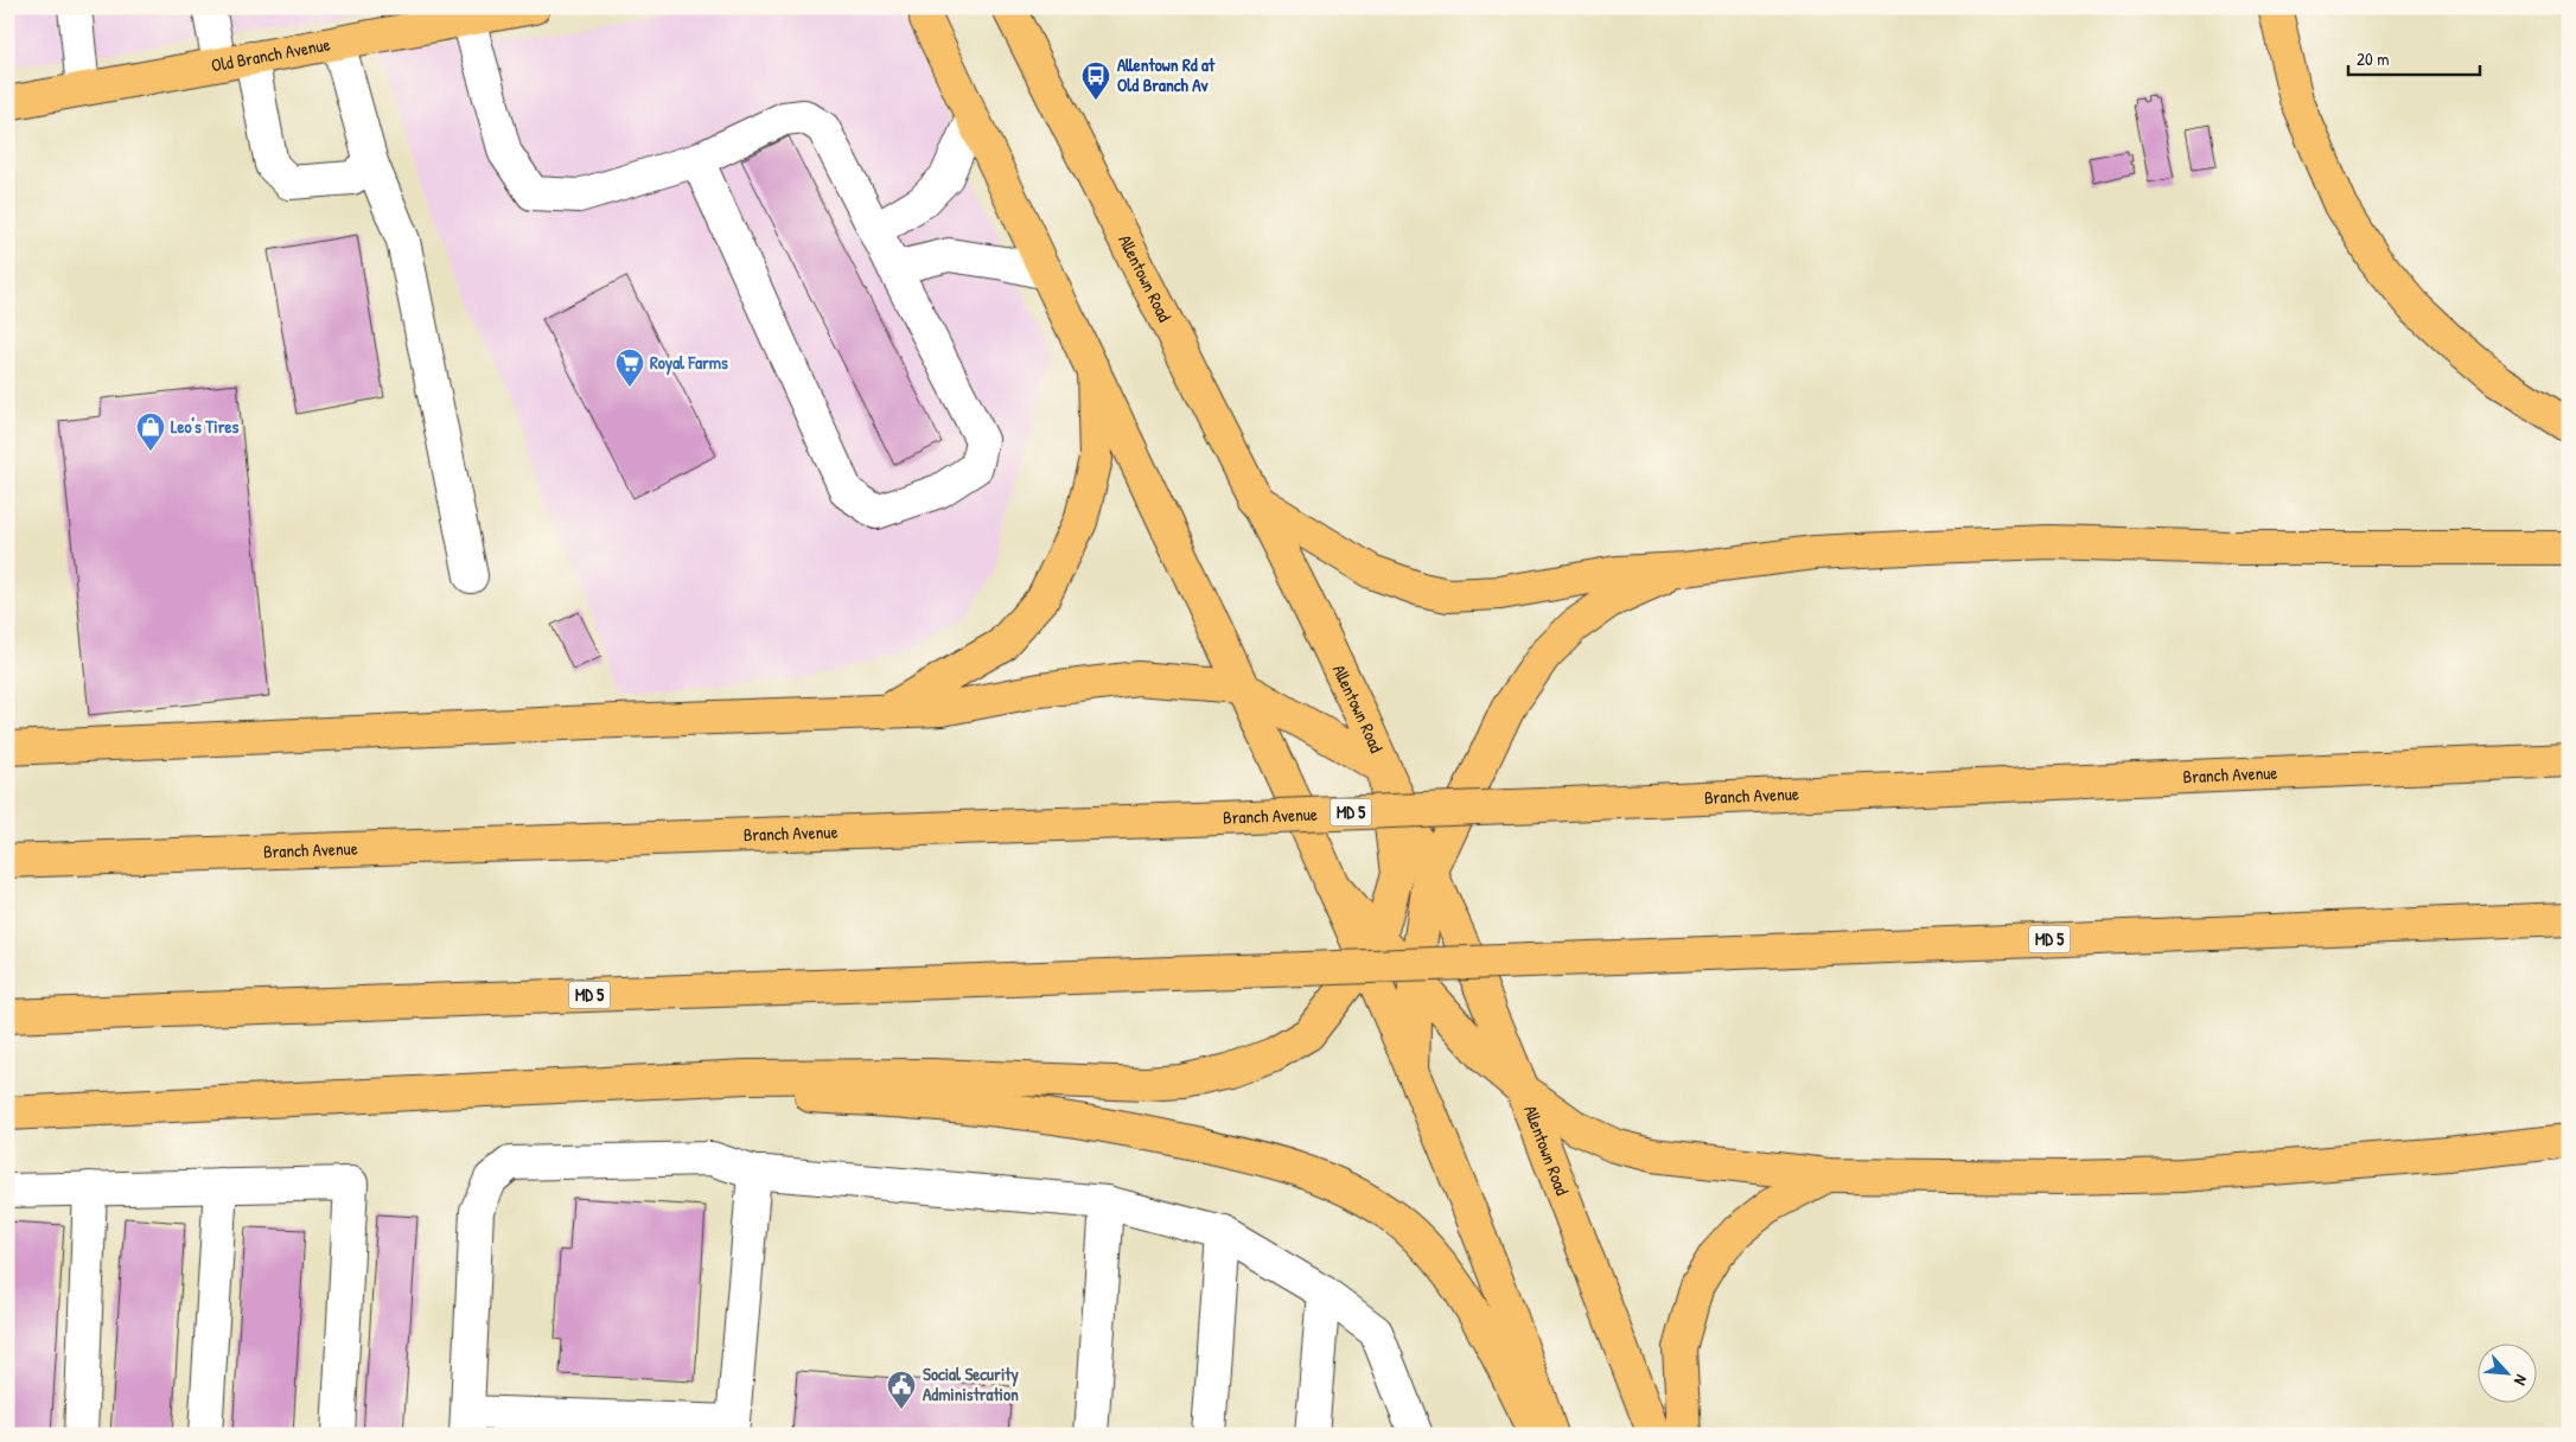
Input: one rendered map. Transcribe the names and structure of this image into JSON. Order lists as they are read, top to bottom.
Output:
{
  "streets": {
    "main road": [
      "Old Branch Avenue",
      "Allentown Road",
      "Branch Avenue",
      "MD 5"
    ]
  },
  "places": {
    "bus stop": ["Allentown Rd at Old Branch Av"],
    "supermarket": ["Royal Farms"],
    "shop": ["Leo's Tires"],
    "public building": ["Social Security Administration"]
  },
  "scale_bar": "20 m",
  "north": "bottom right"
}
